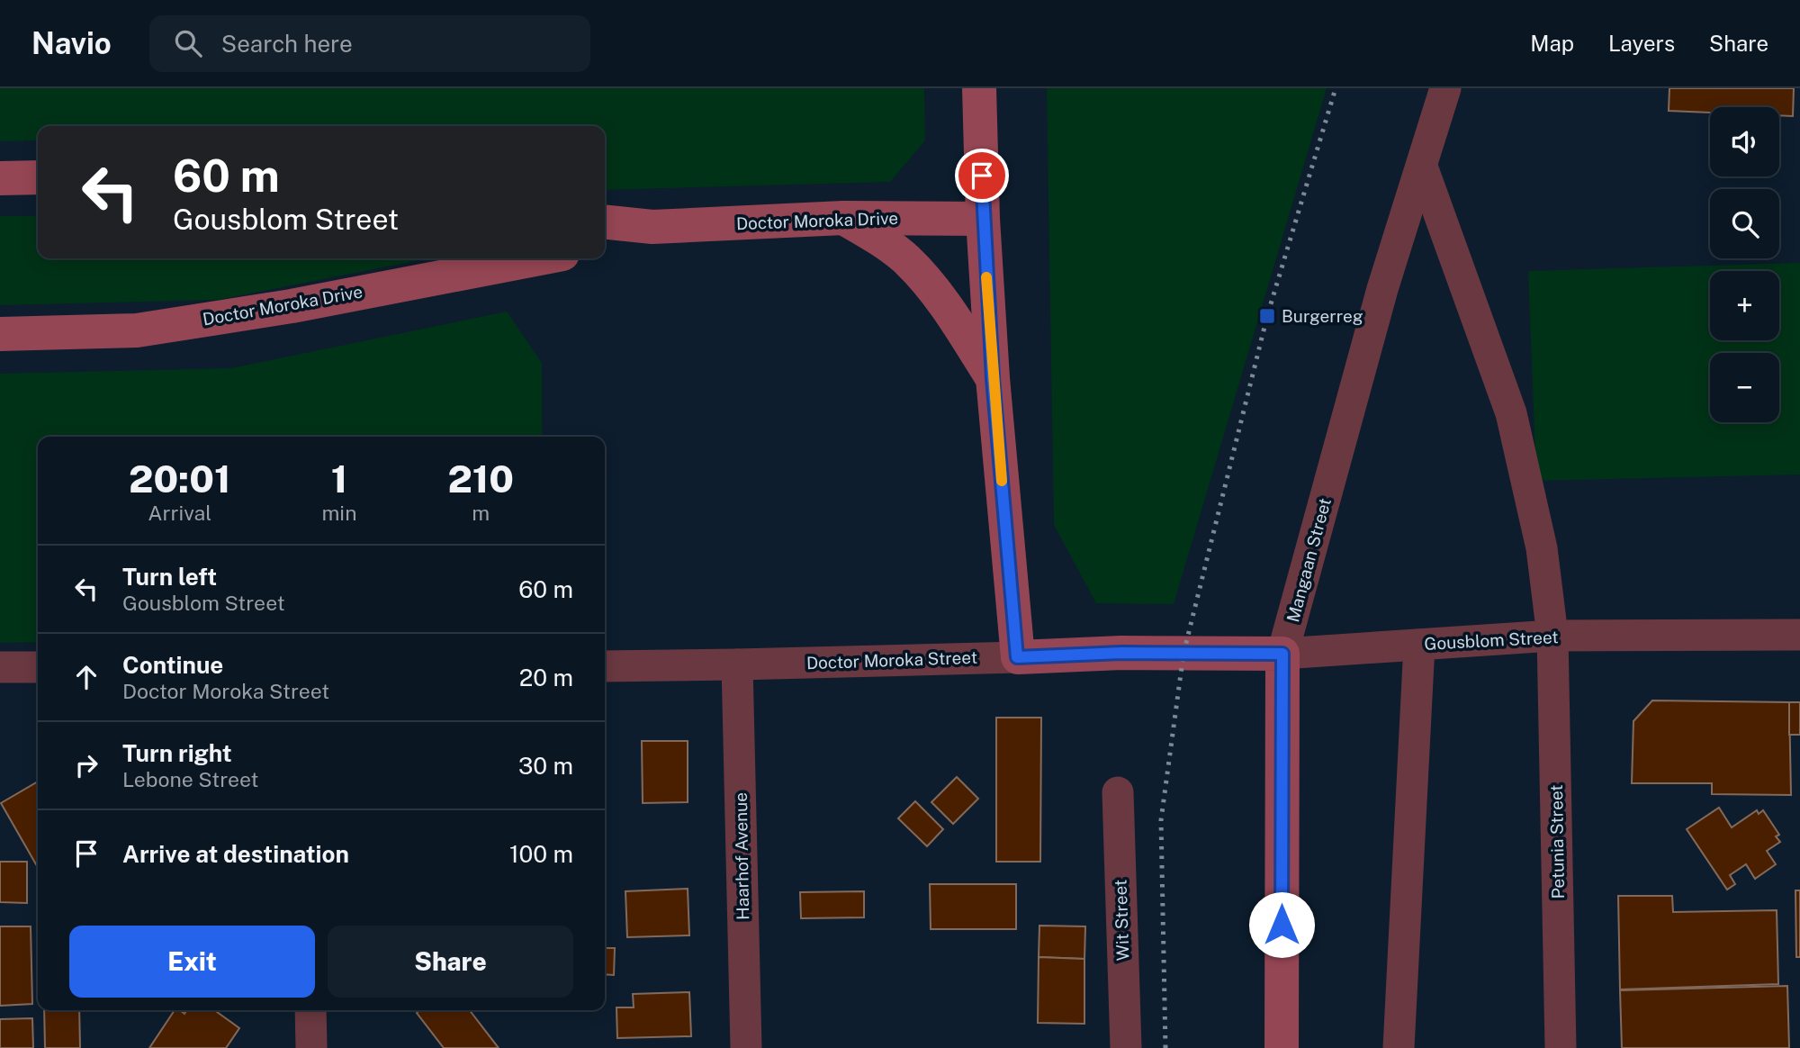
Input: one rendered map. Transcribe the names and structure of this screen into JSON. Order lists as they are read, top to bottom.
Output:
{
  "streets": {
    "street": [
      "Doctor Moroka Drive",
      "Mangaan Street",
      "Gousblom Street",
      "Doctor Moroka Street",
      "Petunia Street",
      "Haarhof Avenue",
      "Wit Street"
    ]
  },
  "crossings": [
    ["Mangaan Street", "Gousblom Street"],
    ["Mangaan Street", "Petunia Street"],
    ["Gousblom Street", "Doctor Moroka Street"],
    ["Gousblom Street", "Petunia Street"],
    ["Doctor Moroka Street", "Haarhof Avenue"]
  ],
  "places": {
    "transit": ["Burgerreg"]
  },
  "page": {
    "header": "Navio",
    "search": "Search here",
    "nav": ["Map", "Layers", "Share"],
    "map_buttons": ["+", "−"],
    "turn": ["60 m", "Gousblom Street"],
    "eta": [
      "20:01",
      "Arrival",
      "1",
      "min",
      "210",
      "m"
    ],
    "list": [
      {
        "name": "Turn left",
        "note": "Gousblom Street",
        "value": "60 m"
      },
      {
        "name": "Continue",
        "note": "Doctor Moroka Street",
        "value": "20 m"
      },
      {
        "name": "Turn right",
        "note": "Lebone Street",
        "value": "30 m"
      },
      {
        "name": "Arrive at destination",
        "value": "100 m"
      }
    ],
    "buttons": ["Exit", "Share"]
  }
}
